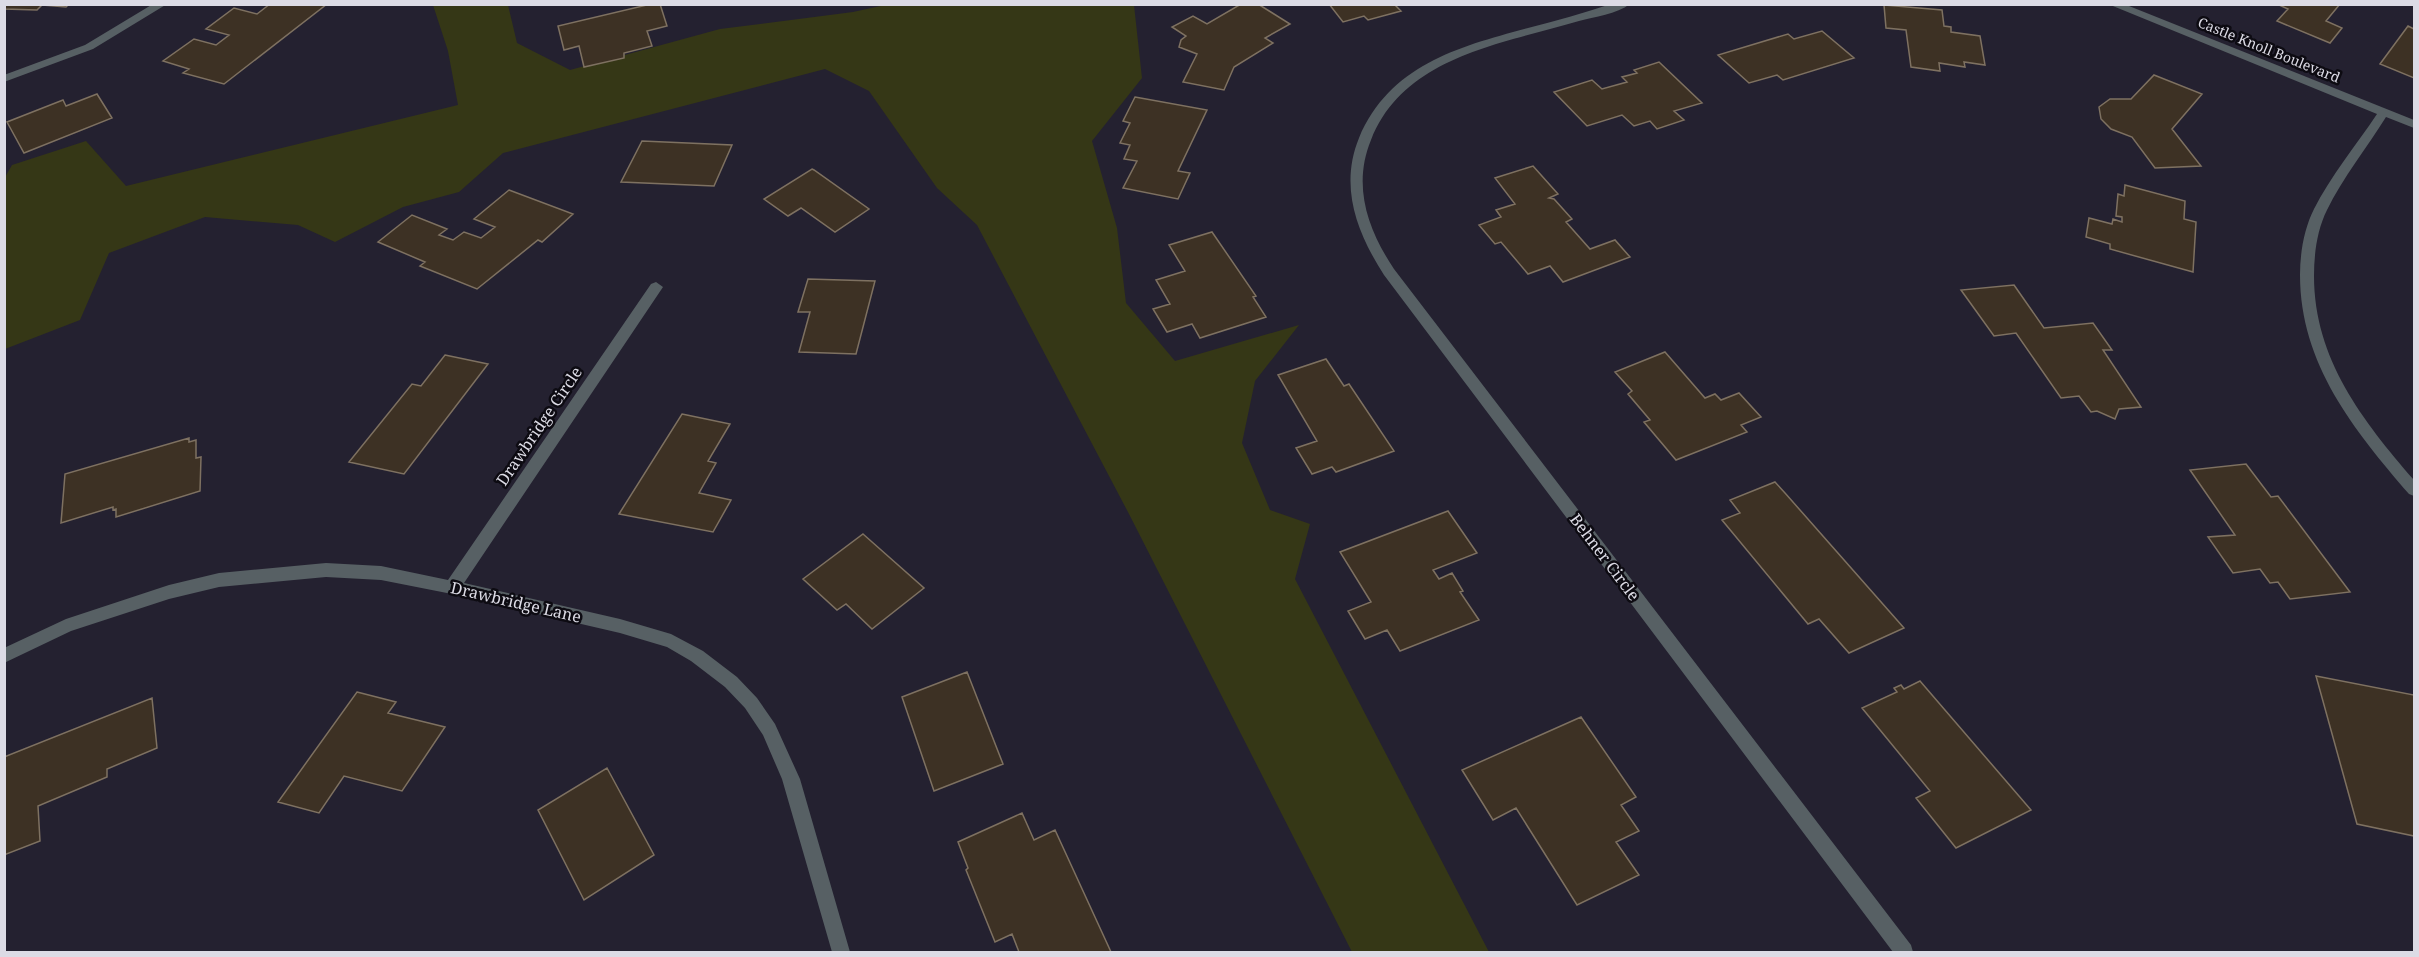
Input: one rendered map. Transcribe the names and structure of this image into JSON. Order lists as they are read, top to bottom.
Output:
{
  "streets": {
    "street": [
      "Castle Knoll Boulevard",
      "Drawbridge Circle",
      "Behner Circle",
      "Drawbridge Lane"
    ]
  },
  "crossings": [
    ["Drawbridge Circle", "Drawbridge Lane"]
  ]
}
